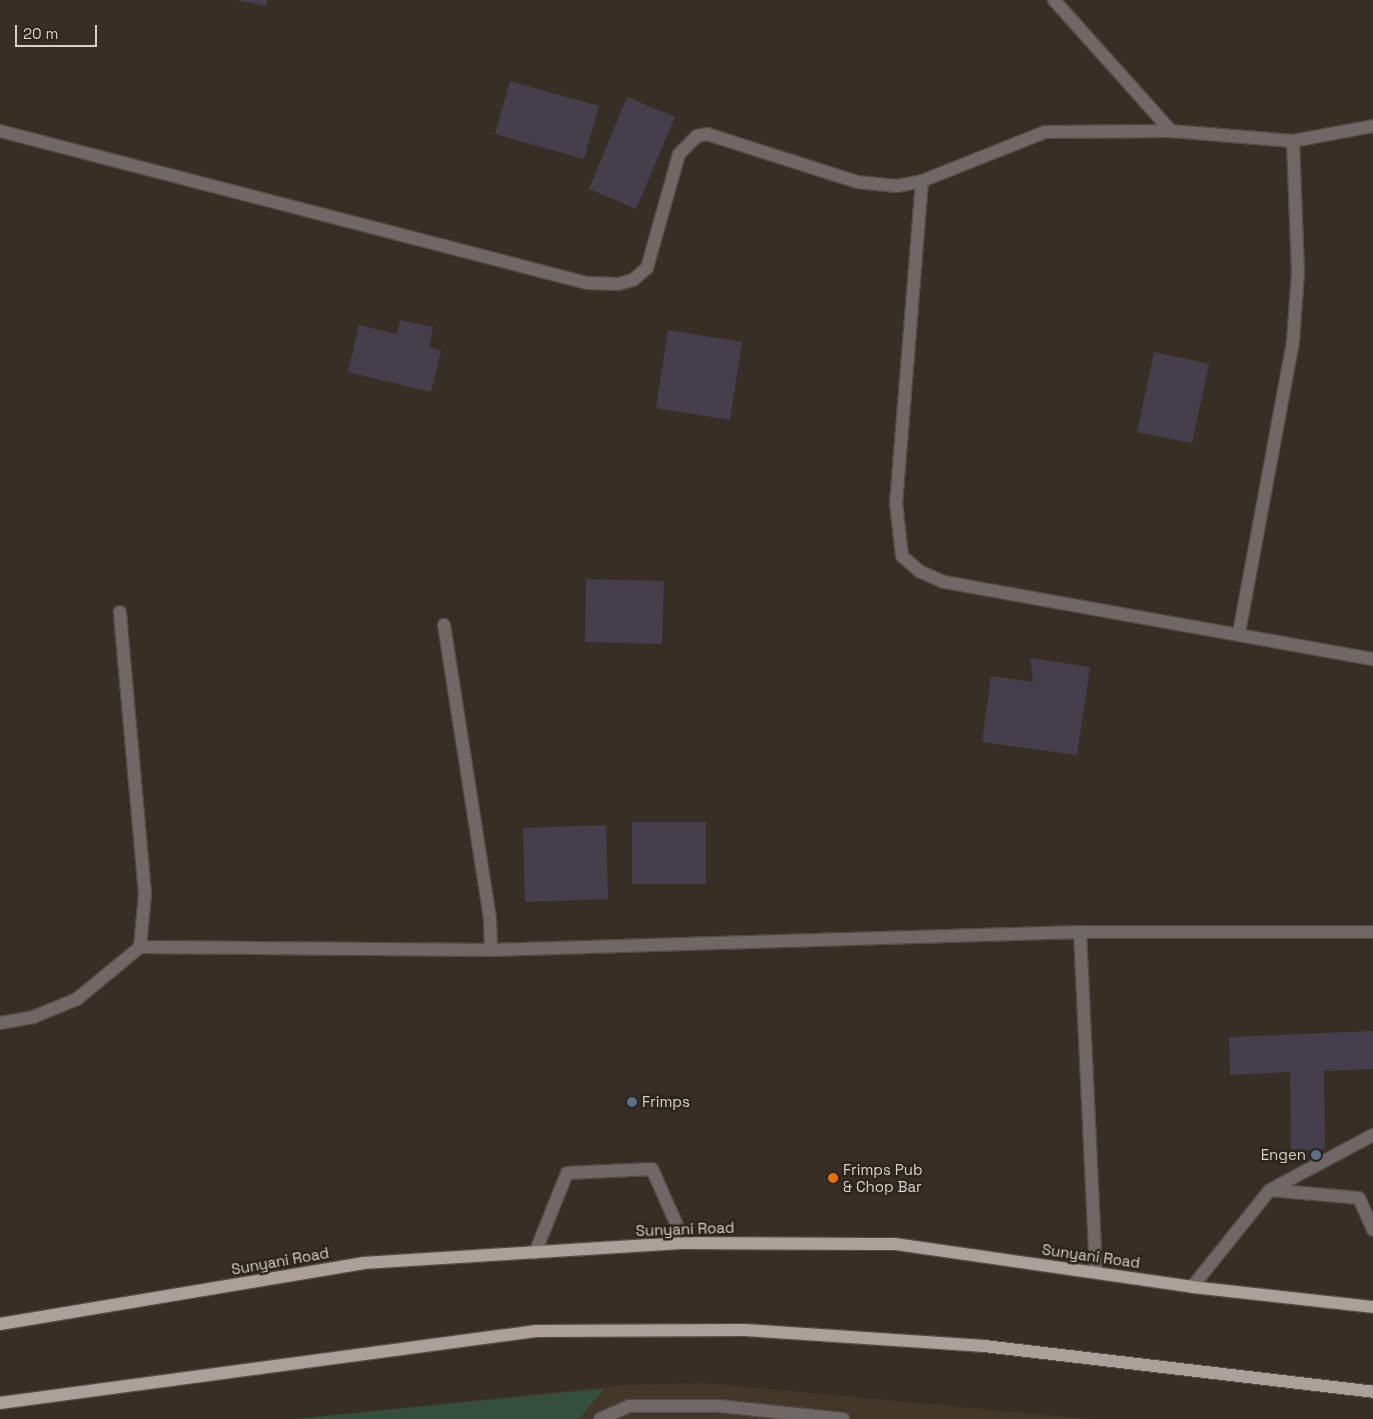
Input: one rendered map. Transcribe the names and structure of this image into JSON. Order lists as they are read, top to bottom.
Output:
{
  "streets": {
    "main road": ["Sunyani Road"]
  },
  "places": ["Frimps", "Engen", "Frimps Pub & Chop Bar"],
  "scale_bar": "20 m"
}
